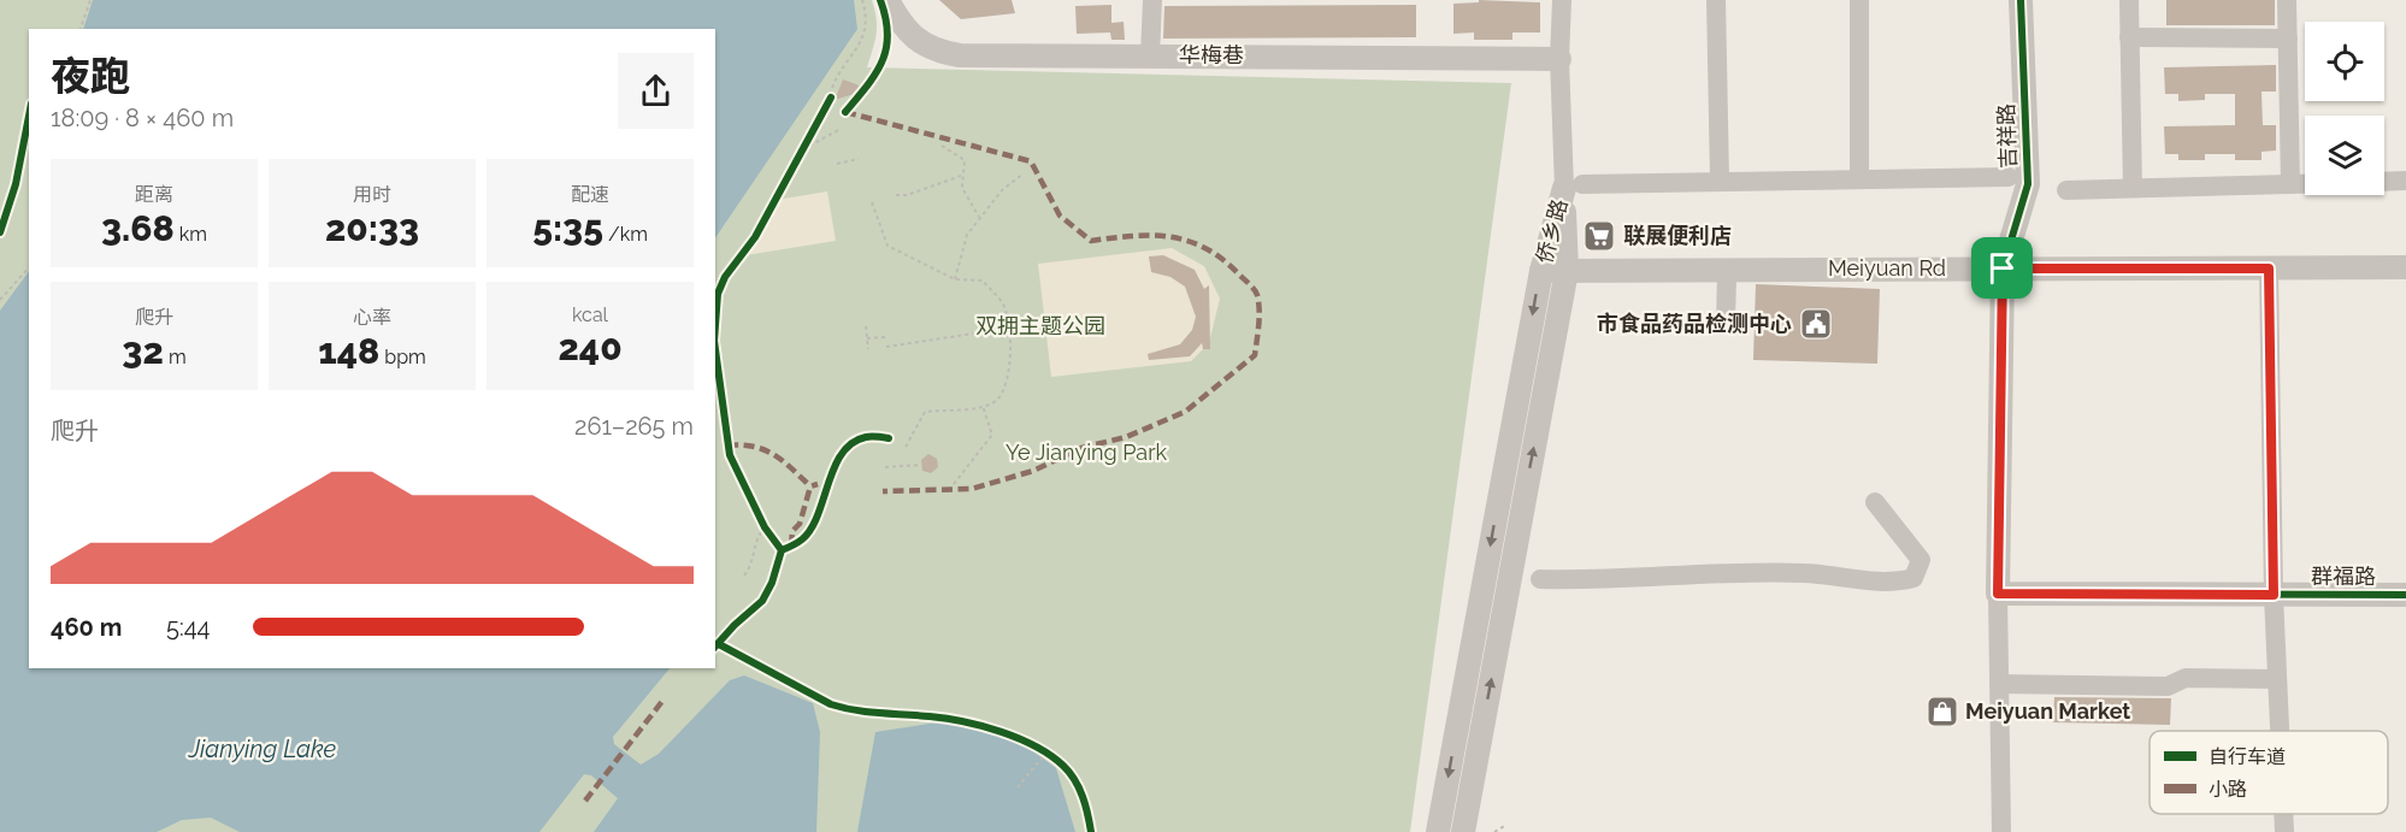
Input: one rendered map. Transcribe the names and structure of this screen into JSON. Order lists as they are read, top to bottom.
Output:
{
  "streets": {
    "street": [
      "华梅巷",
      "吉祥路",
      "侨乡路",
      "Meiyuan Rd",
      "群福路"
    ]
  },
  "crossings": [
    ["吉祥路", "Meiyuan Rd"],
    ["侨乡路", "Meiyuan Rd"]
  ],
  "water": ["Jianying Lake"],
  "parks": ["双拥主题公园", "Ye Jianying Park"],
  "places": {
    "supermarket": ["联展便利店"],
    "public building": ["市食品药品检测中心"],
    "shop": ["Meiyuan Market"]
  },
  "legend": ["自行车道", "小路"],
  "page": {
    "heading": ["夜跑", "18:09 · 8 × 460 m"],
    "stats": [
      ["距离", "3.68 km"],
      ["用时", "20:33"],
      ["配速", "5:35 /km"],
      ["爬升", "32 m"],
      ["心率", "148 bpm"],
      ["kcal", "240"]
    ],
    "chart": ["爬升", "261–265 m"],
    "list": [
      {
        "name": "460 m",
        "note": "5:44"
      }
    ]
  }
}
